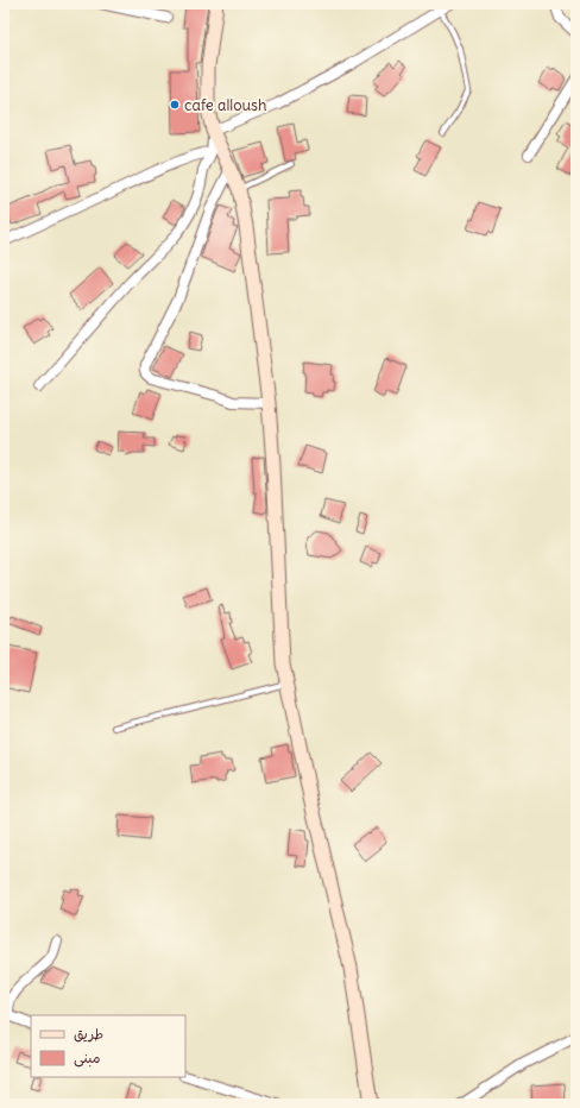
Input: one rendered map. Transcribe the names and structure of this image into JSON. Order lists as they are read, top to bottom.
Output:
{
  "places": ["cafe alloush"],
  "legend": ["طريق", "مبنى"]
}
